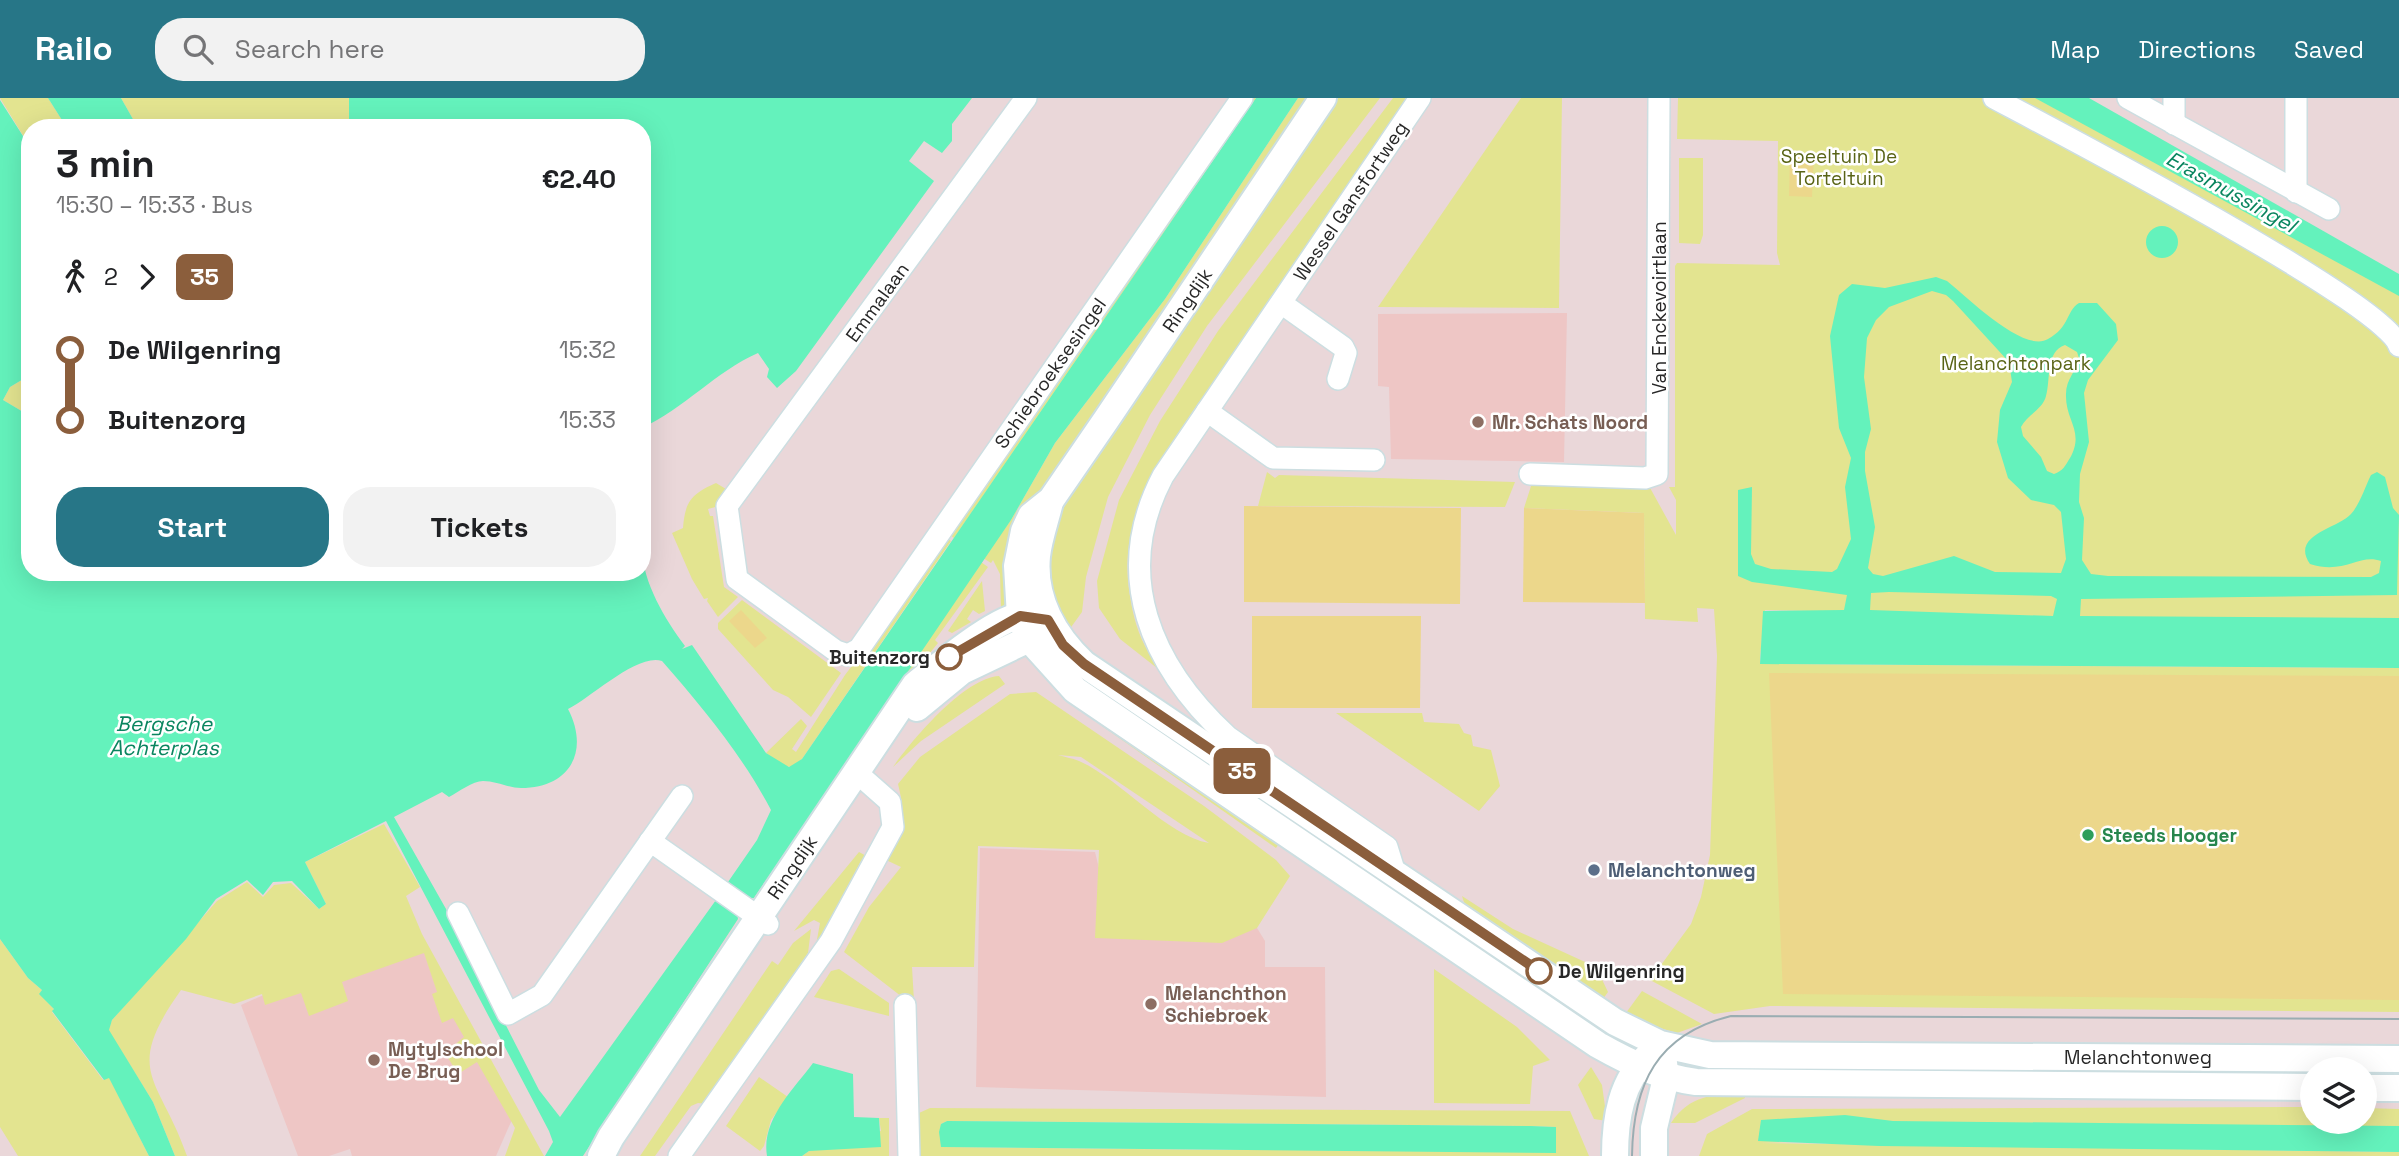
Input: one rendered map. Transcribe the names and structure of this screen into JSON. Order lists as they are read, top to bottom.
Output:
{
  "streets": {
    "street": [
      "Wessel Gansfortweg",
      "Ringdijk",
      "Emmalaan",
      "Van Enckevoirtlaan",
      "Schiebroeksesingel",
      "Melanchtonweg"
    ]
  },
  "crossings": [
    ["Wessel Gansfortweg", "Melanchtonweg"],
    ["Ringdijk", "Melanchtonweg"],
    ["Emmalaan", "Schiebroeksesingel"]
  ],
  "water": ["Erasmussingel", "Bergsche Achterplas"],
  "parks": ["Speeltuin De Torteltuin", "Melanchtonpark"],
  "places": [
    "Mr. Schats Noord",
    "Buitenzorg",
    "Steeds Hooger",
    "Melanchtonweg",
    "De Wilgenring",
    "Melanchthon Schiebroek",
    "Mytylschool De Brug"
  ],
  "lines": ["bus line 35"],
  "page": {
    "header": "Railo",
    "search": "Search here",
    "nav": ["Map", "Directions", "Saved"],
    "on_map": "35",
    "heading": ["3 min", "15:30 – 15:33 · Bus", "€2.40"],
    "legs": ["2", "35"],
    "list": [
      {
        "name": "De Wilgenring",
        "value": "15:32"
      },
      {
        "name": "Buitenzorg",
        "value": "15:33"
      }
    ],
    "buttons": ["Start", "Tickets"]
  }
}
